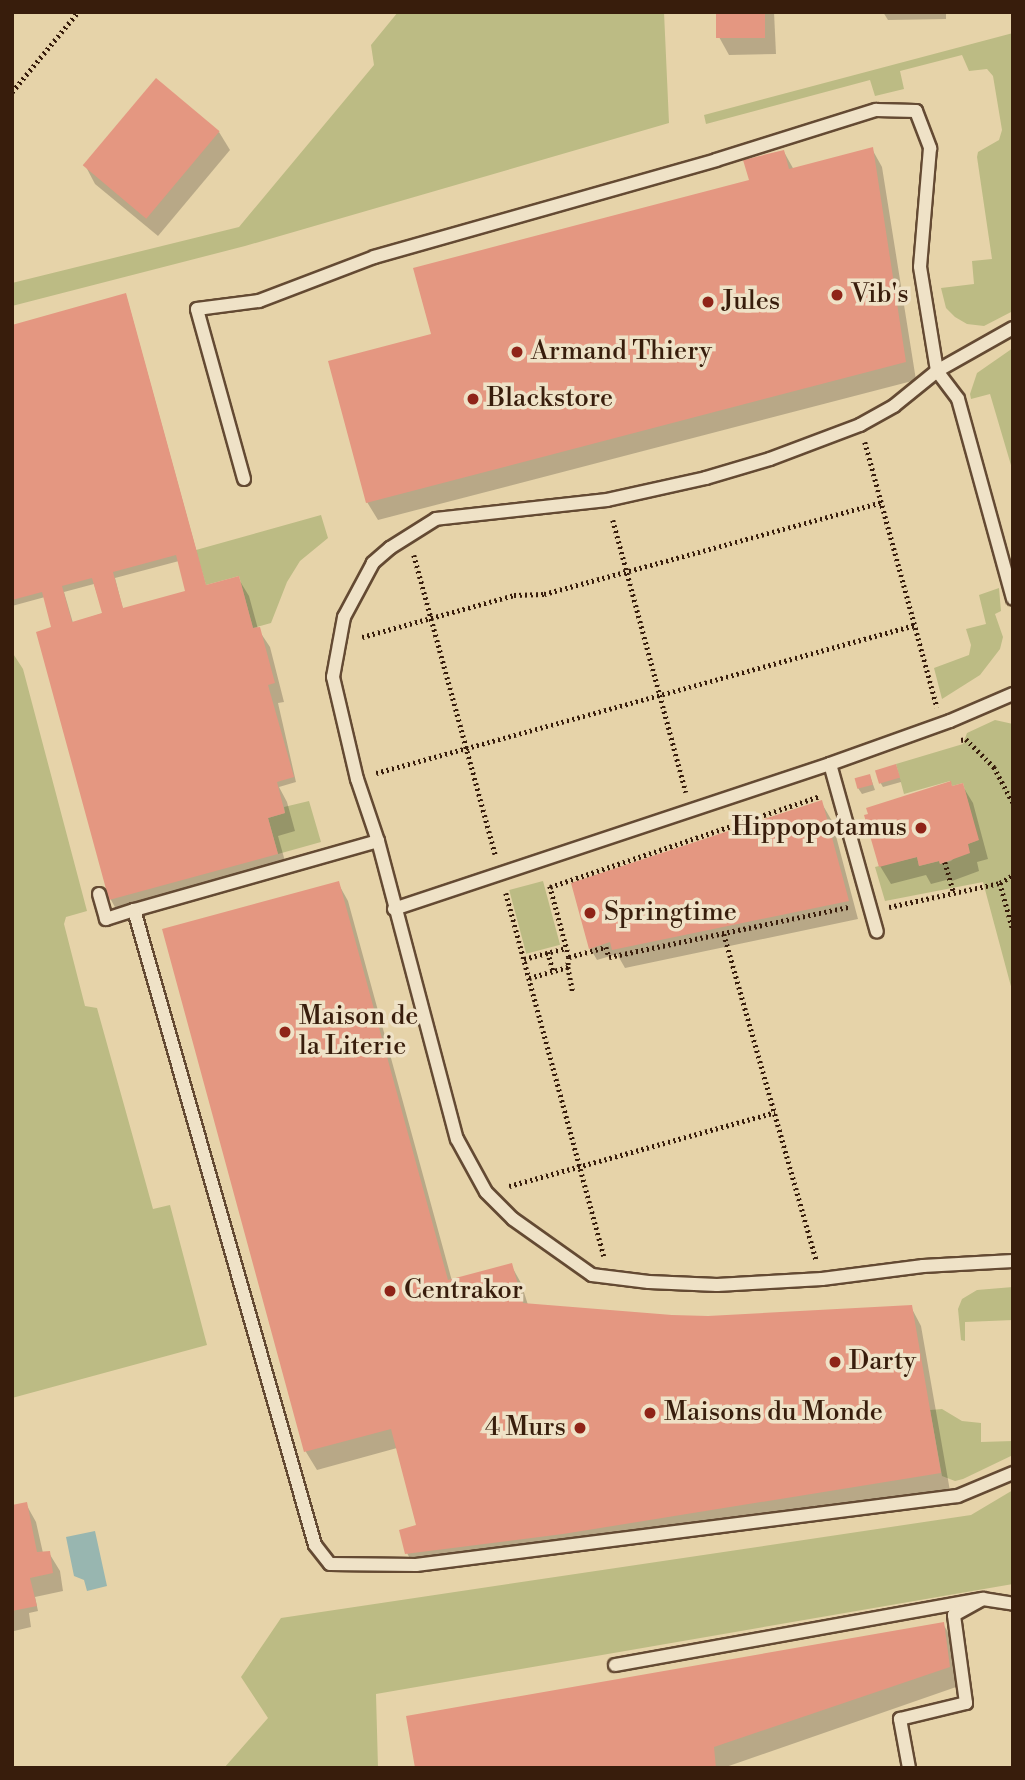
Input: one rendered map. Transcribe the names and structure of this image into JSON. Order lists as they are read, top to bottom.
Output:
{
  "places": [
    "Vib's",
    "Jules",
    "Armand Thiery",
    "Blackstore",
    "Hippopotamus",
    "Springtime",
    "Maison de la Literie",
    "Centrakor",
    "Darty",
    "Maisons du Monde",
    "4 Murs"
  ]
}
